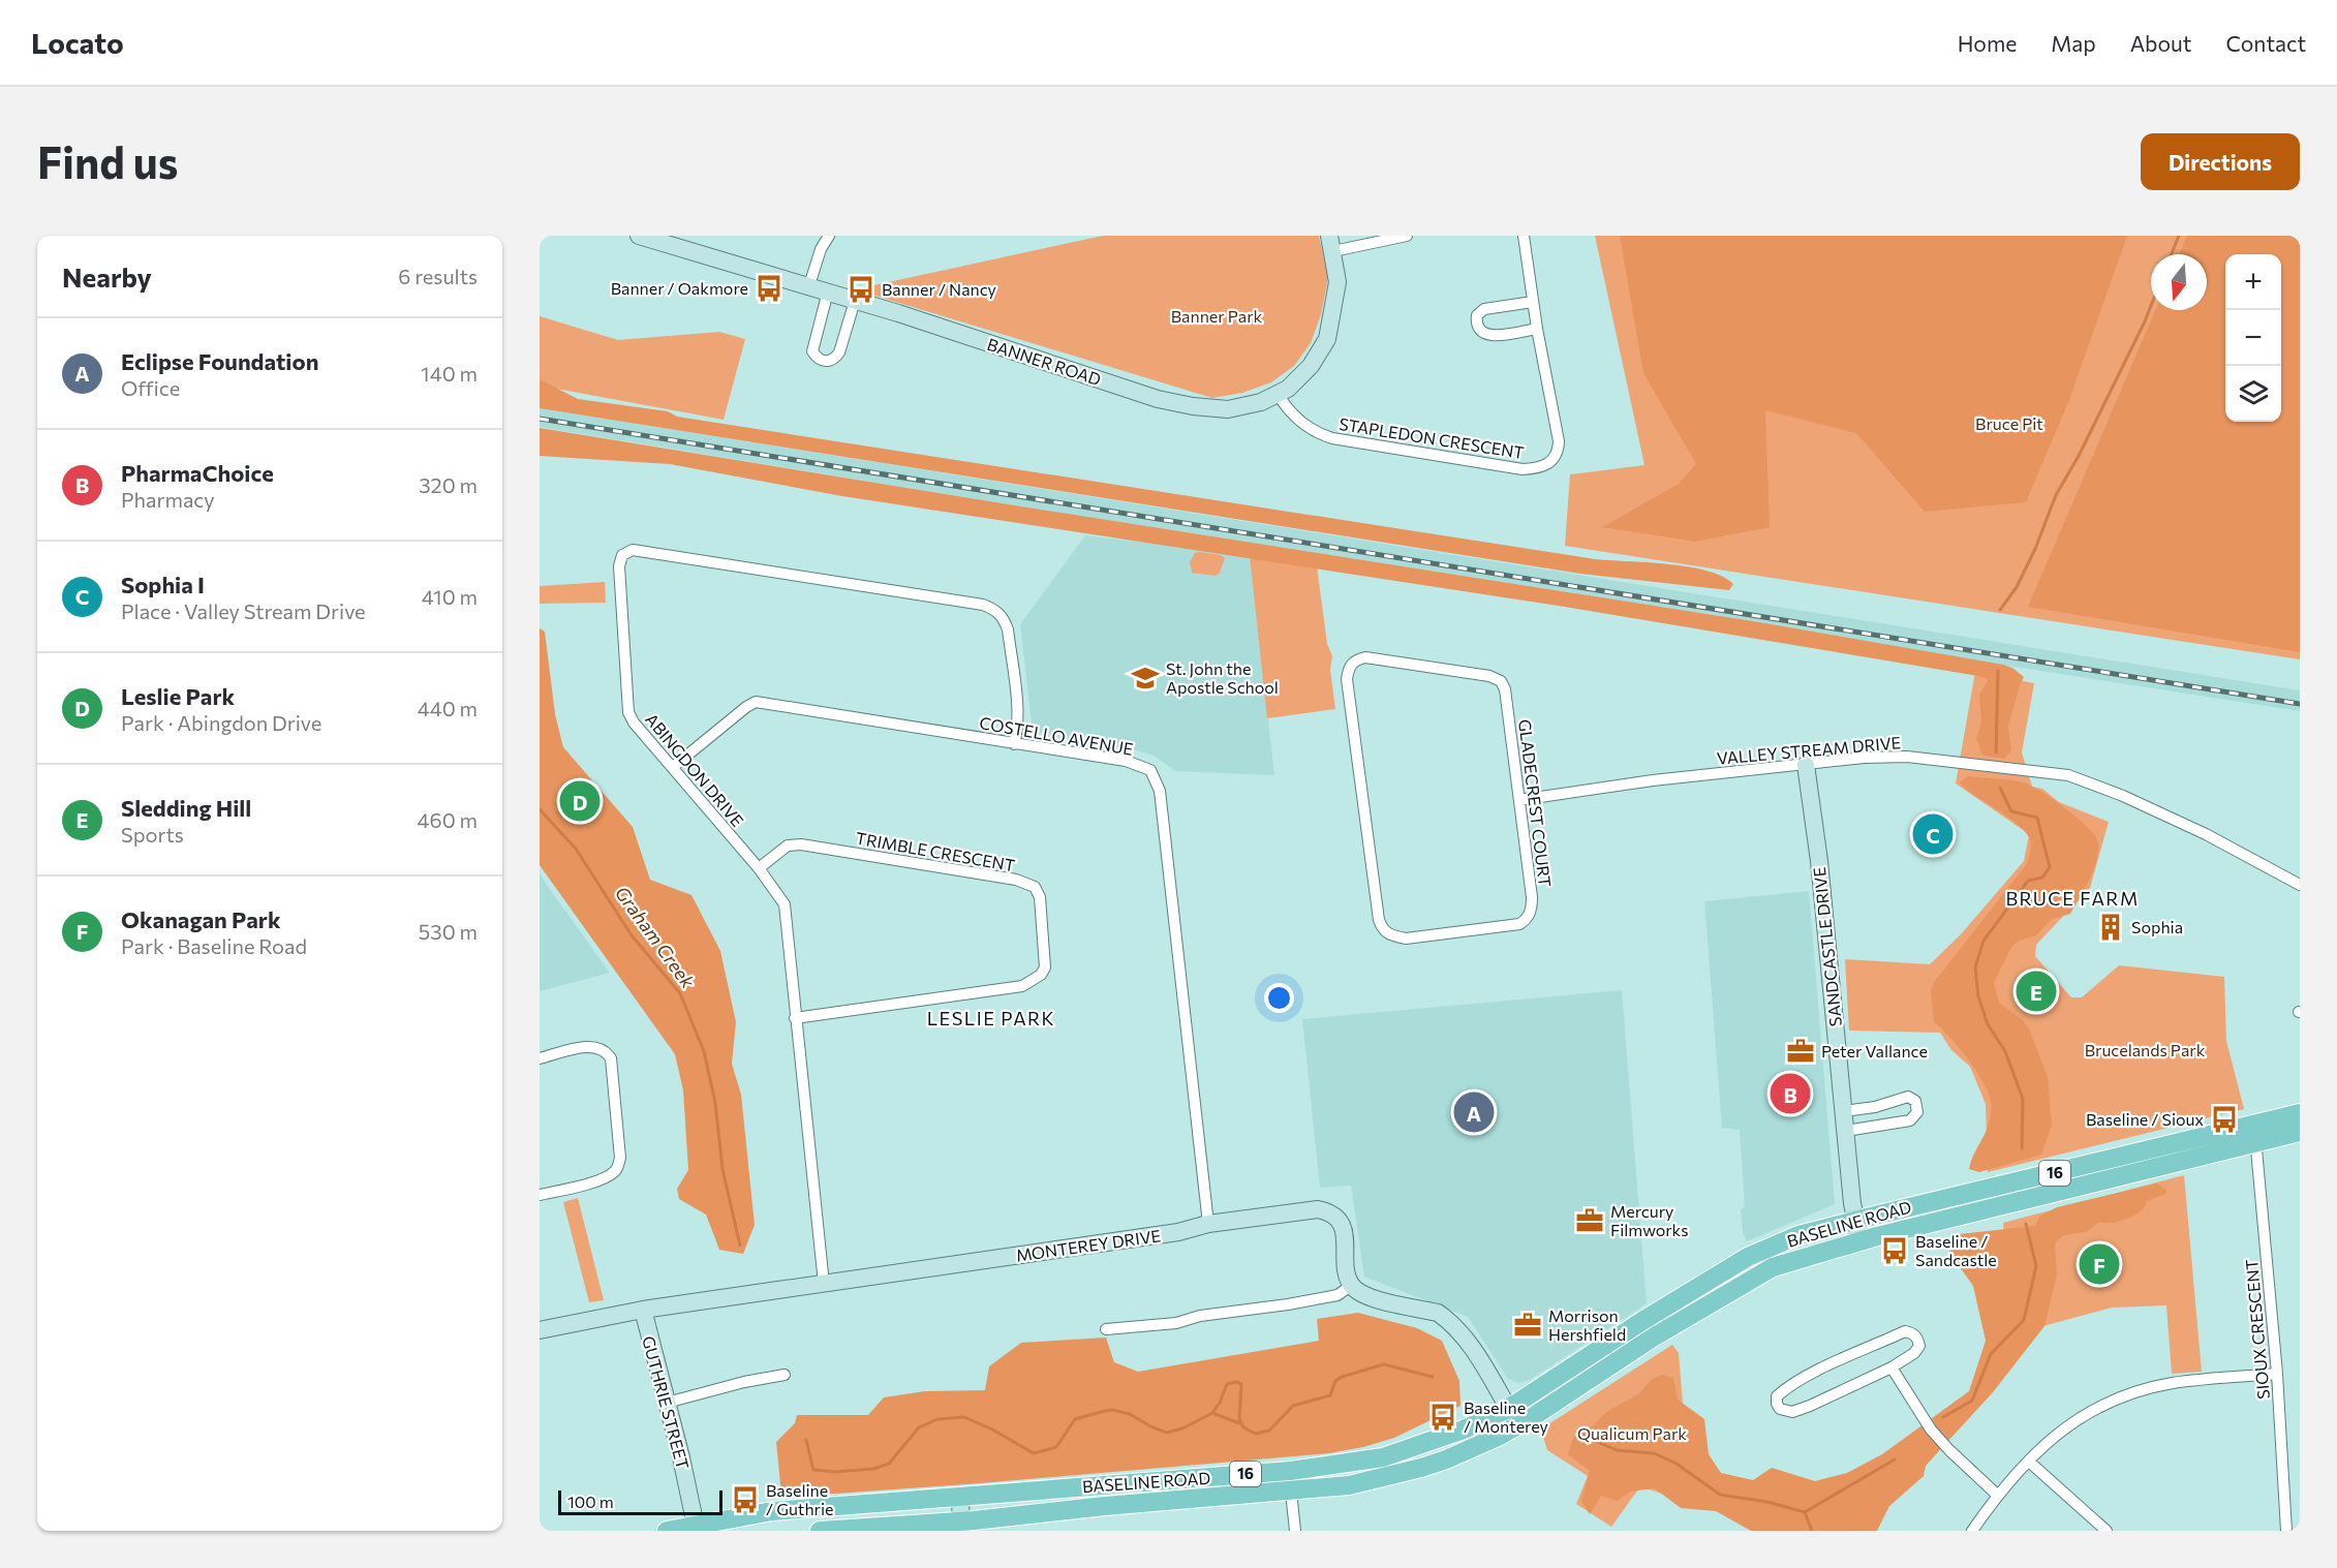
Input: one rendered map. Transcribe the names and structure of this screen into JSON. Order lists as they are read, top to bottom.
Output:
{
  "streets": {
    "main road": ["16", "BASELINE ROAD"],
    "street": [
      "BANNER ROAD",
      "STAPLEDON CRESCENT",
      "COSTELLO AVENUE",
      "VALLEY STREAM DRIVE",
      "ABINGDON DRIVE",
      "GLADECREST COURT",
      "TRIMBLE CRESCENT",
      "SANDCASTLE DRIVE",
      "MONTEREY DRIVE",
      "SIOUX CRESCENT",
      "GUTHRIE STREET"
    ]
  },
  "crossings": [
    ["BANNER ROAD", "STAPLEDON CRESCENT"],
    ["COSTELLO AVENUE", "ABINGDON DRIVE"],
    ["COSTELLO AVENUE", "MONTEREY DRIVE"],
    ["VALLEY STREAM DRIVE", "GLADECREST COURT"],
    ["VALLEY STREAM DRIVE", "SANDCASTLE DRIVE"],
    ["ABINGDON DRIVE", "TRIMBLE CRESCENT"],
    ["ABINGDON DRIVE", "MONTEREY DRIVE"],
    ["SANDCASTLE DRIVE", "BASELINE ROAD"],
    ["BASELINE ROAD", "SIOUX CRESCENT"],
    ["BASELINE ROAD", "GUTHRIE STREET"],
    ["MONTEREY DRIVE", "GUTHRIE STREET"]
  ],
  "districts": ["BRUCE FARM", "LESLIE PARK"],
  "water": ["Graham Creek"],
  "parks": [
    "Banner Park",
    "Bruce Pit",
    "Brucelands Park",
    "Qualicum Park"
  ],
  "places": {
    "bus stop": [
      "Banner / Oakmore",
      "Banner / Nancy",
      "Baseline / Sioux",
      "Baseline / Sandcastle",
      "Baseline / Monterey",
      "Baseline / Guthrie"
    ],
    "school or university": ["St. John the Apostle School"],
    "building": ["Sophia"],
    "office": ["Peter Vallance", "Mercury Filmworks", "Morrison Hershfield"]
  },
  "scale_bar": "100 m",
  "north": "bottom",
  "page": {
    "header": "Locato",
    "nav": [
      "Home",
      "Map",
      "About",
      "Contact"
    ],
    "buttons": "Directions",
    "title": "Find us",
    "heading": ["Nearby", "6 results"],
    "map_buttons": ["+", "−"],
    "list": [
      {
        "mark": "A",
        "name": "Eclipse Foundation",
        "note": "Office",
        "value": "140 m"
      },
      {
        "mark": "B",
        "name": "PharmaChoice",
        "note": "Pharmacy",
        "value": "320 m"
      },
      {
        "mark": "C",
        "name": "Sophia I",
        "note": "Place · Valley Stream Drive",
        "value": "410 m"
      },
      {
        "mark": "D",
        "name": "Leslie Park",
        "note": "Park · Abingdon Drive",
        "value": "440 m"
      },
      {
        "mark": "E",
        "name": "Sledding Hill",
        "note": "Sports",
        "value": "460 m"
      },
      {
        "mark": "F",
        "name": "Okanagan Park",
        "note": "Park · Baseline Road",
        "value": "530 m"
      }
    ],
    "pins": [
      "D",
      "C",
      "E",
      "B",
      "A",
      "F"
    ],
    "scale": "100 m"
  }
}
